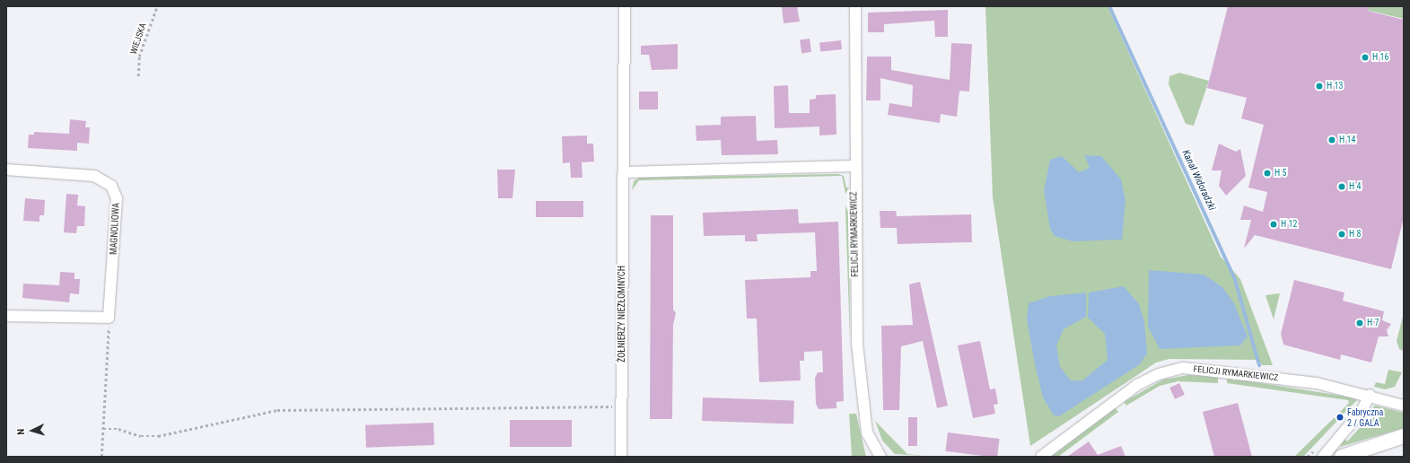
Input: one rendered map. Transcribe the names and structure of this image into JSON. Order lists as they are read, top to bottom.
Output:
{
  "streets": {
    "street": ["MAGNOLIOWA", "FELICJI RYMARKIEWICZ", "ŻOŁNIERZY NIEZŁOMNYCH"],
    "path": ["WIEJSKA"]
  },
  "water": ["Kanał Widoradzki"],
  "places": [
    "H 16",
    "H 13",
    "H 14",
    "H 5",
    "H 4",
    "H 12",
    "H 8",
    "H 7",
    "Fabryczna 2 / GALA"
  ],
  "north": "left"
}
